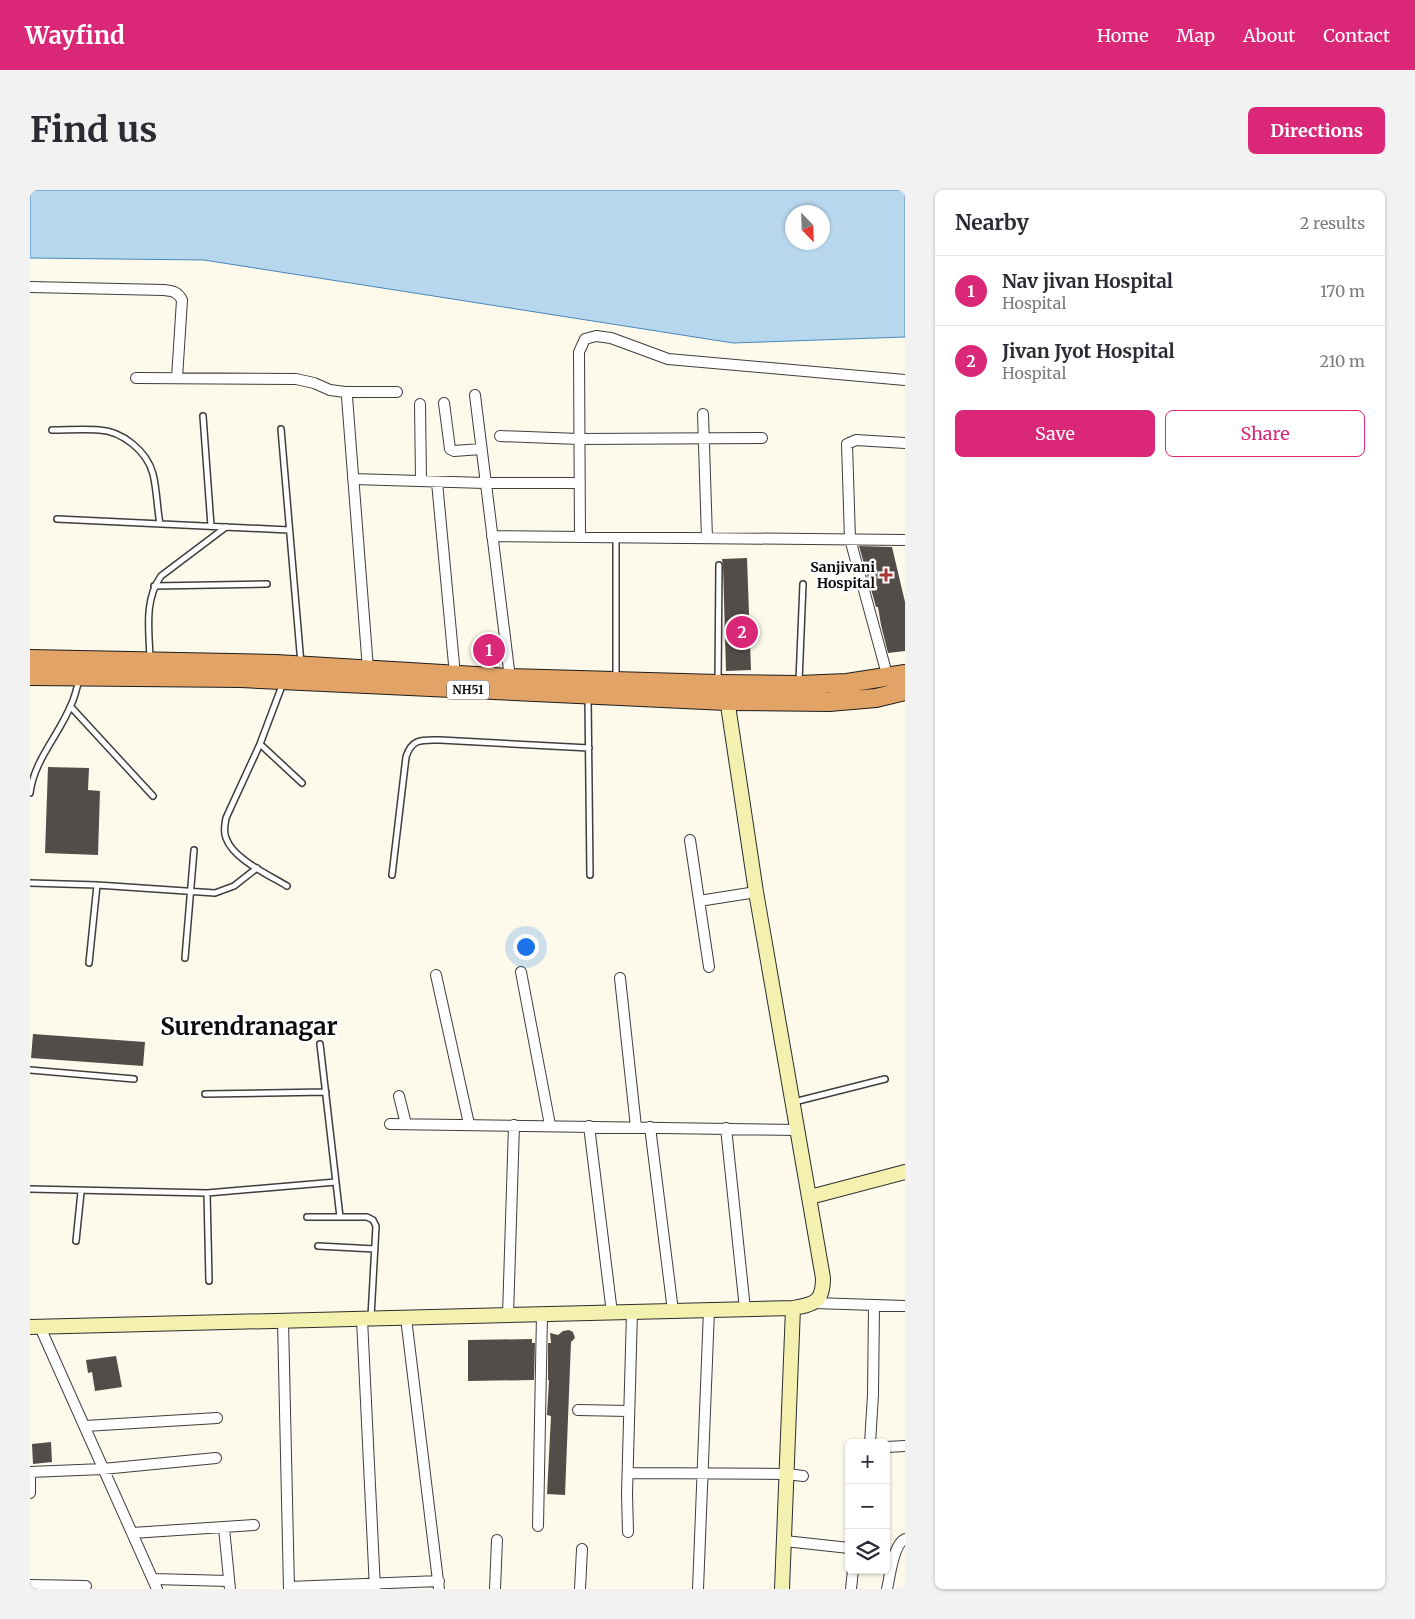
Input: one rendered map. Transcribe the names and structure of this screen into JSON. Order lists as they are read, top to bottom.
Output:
{
  "streets": {
    "highway": ["NH51"]
  },
  "districts": ["Surendranagar"],
  "places": {
    "health": ["Sanjivani Hospital"]
  },
  "north": "bottom right",
  "page": {
    "header": "Wayfind",
    "nav": [
      "Home",
      "Map",
      "About",
      "Contact"
    ],
    "buttons": [
      "Directions",
      ["Save", "Share"]
    ],
    "title": "Find us",
    "heading": ["Nearby", "2 results"],
    "list": [
      {
        "mark": "1",
        "name": "Nav jivan Hospital",
        "note": "Hospital",
        "value": "170 m"
      },
      {
        "mark": "2",
        "name": "Jivan Jyot Hospital",
        "note": "Hospital",
        "value": "210 m"
      }
    ],
    "pins": ["2", "1"],
    "map_buttons": ["+", "−"]
  }
}
